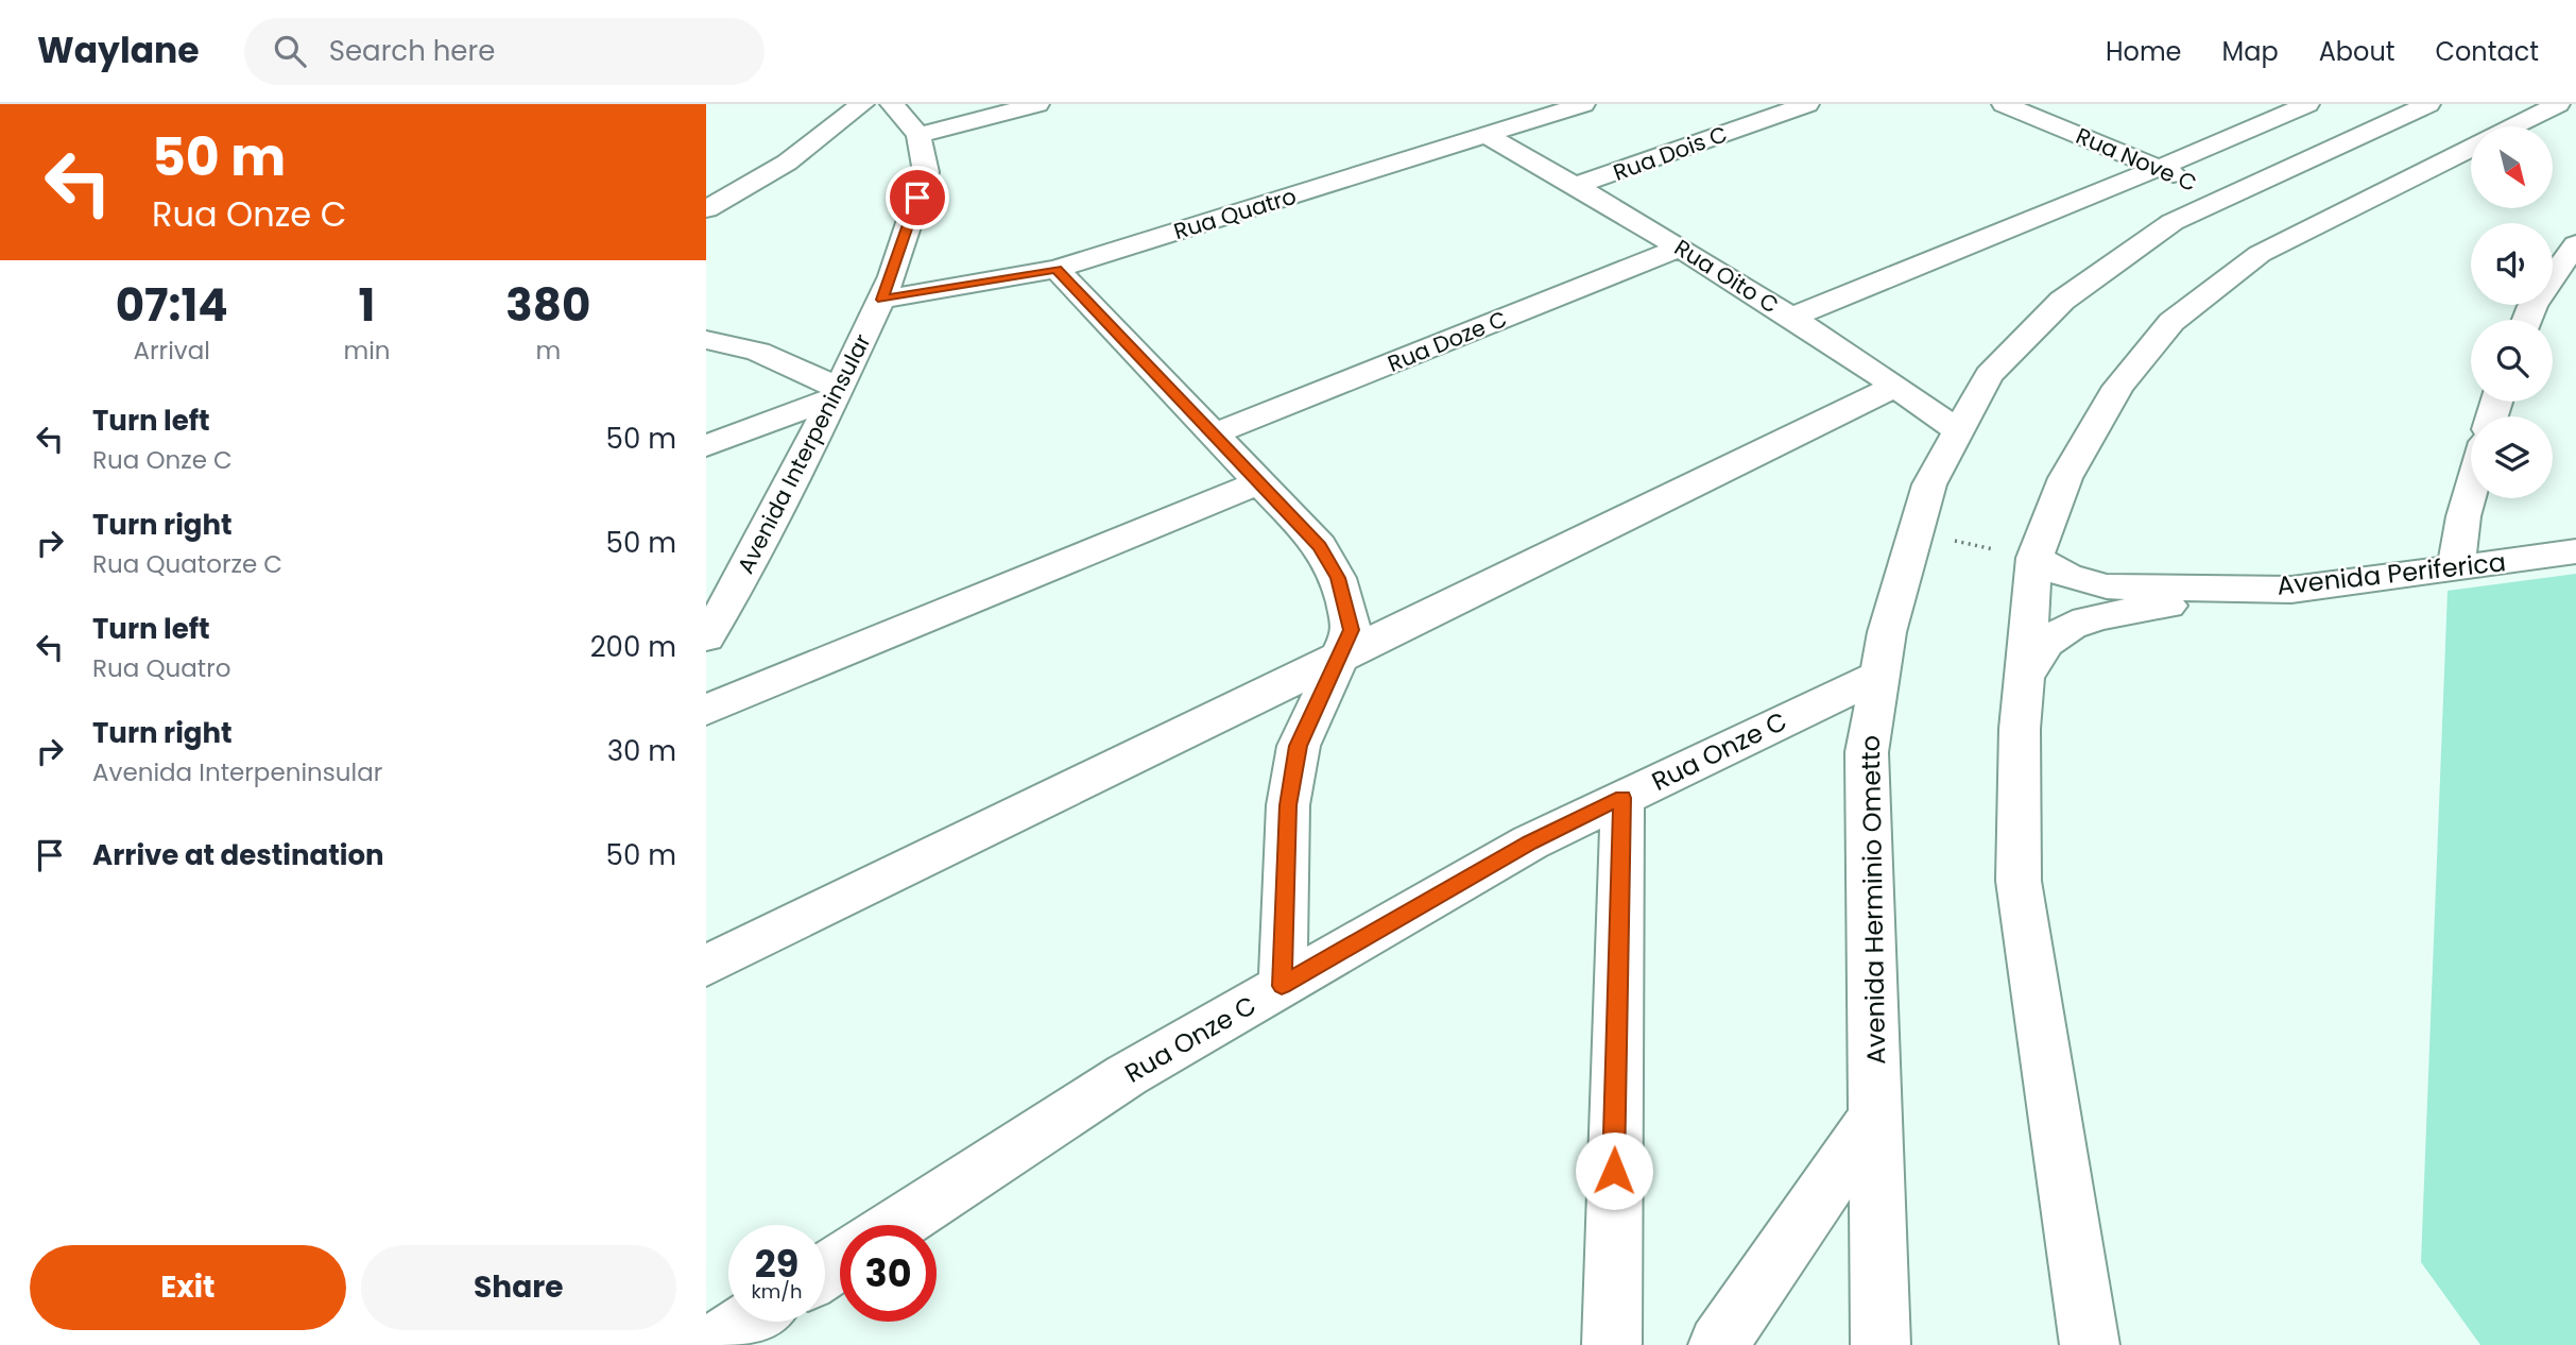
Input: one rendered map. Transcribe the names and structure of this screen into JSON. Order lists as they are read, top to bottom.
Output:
{
  "streets": {
    "street": [
      "Rua Dois C",
      "Rua Nove C",
      "Rua Quatro",
      "Rua Oito C",
      "Rua Doze C",
      "Avenida Interpeninsular",
      "Avenida Periferica",
      "Rua Onze C",
      "Avenida Herminio Ometto"
    ]
  },
  "crossings": [
    ["Rua Dois C", "Rua Oito C"],
    ["Rua Nove C", "Avenida Herminio Ometto"],
    ["Rua Quatro", "Rua Oito C"],
    ["Rua Quatro", "Avenida Interpeninsular"],
    ["Rua Oito C", "Rua Doze C"],
    ["Rua Oito C", "Avenida Herminio Ometto"],
    ["Rua Onze C", "Avenida Herminio Ometto"]
  ],
  "north": "bottom right",
  "page": {
    "header": "Waylane",
    "search": "Search here",
    "nav": [
      "Home",
      "Map",
      "About",
      "Contact"
    ],
    "turn": ["50 m", "Rua Onze C"],
    "eta": [
      "07:14",
      "Arrival",
      "1",
      "min",
      "380",
      "m"
    ],
    "list": [
      {
        "name": "Turn left",
        "note": "Rua Onze C",
        "value": "50 m"
      },
      {
        "name": "Turn right",
        "note": "Rua Quatorze C",
        "value": "50 m"
      },
      {
        "name": "Turn left",
        "note": "Rua Quatro",
        "value": "200 m"
      },
      {
        "name": "Turn right",
        "note": "Avenida Interpeninsular",
        "value": "30 m"
      },
      {
        "name": "Arrive at destination",
        "value": "50 m"
      }
    ],
    "speed": "29 km/h",
    "limit": "30",
    "buttons": ["Exit", "Share"]
  }
}
